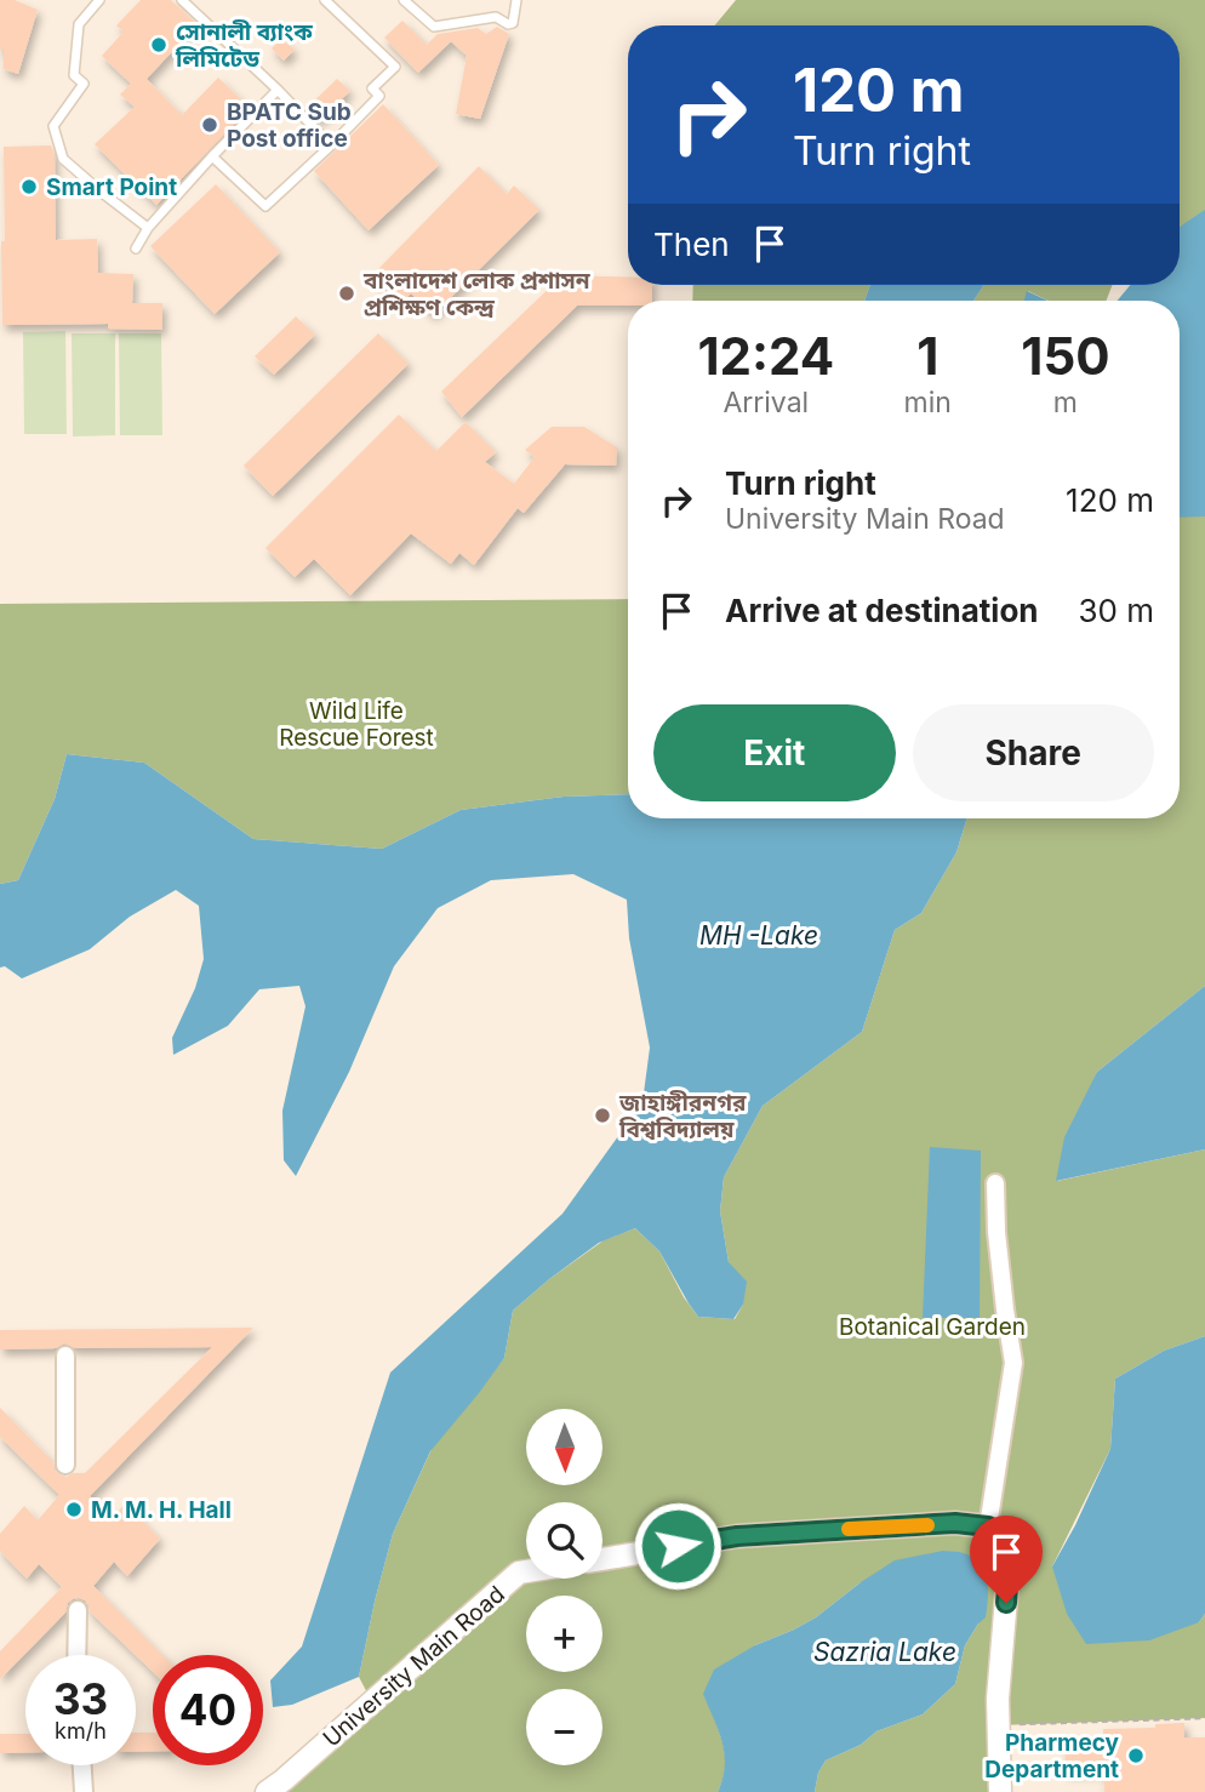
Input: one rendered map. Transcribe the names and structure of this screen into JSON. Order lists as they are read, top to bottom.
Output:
{
  "streets": {
    "street": ["University Main Road"]
  },
  "water": ["MH -Lake", "Sazria Lake"],
  "parks": ["Wild Life Rescue Forest", "Botanical Garden"],
  "places": [
    "সোনালী ব্যাংক লিমিটেড",
    "BPATC Sub Post office",
    "Smart Point",
    "বাংলাদেশ লোক প্রশাসন প্রশিক্ষণ কেন্দ্র",
    "জাহাঙ্গীরনগর বিশ্ববিদ্যালয়",
    "M. M. H. Hall",
    "Pharmecy Department"
  ],
  "north": "bottom",
  "page": {
    "turn": ["120 m", "Turn right"],
    "then": "Then",
    "eta": [
      "12:24",
      "Arrival",
      "1",
      "min",
      "150",
      "m"
    ],
    "list": [
      {
        "name": "Turn right",
        "note": "University Main Road",
        "value": "120 m"
      },
      {
        "name": "Arrive at destination",
        "value": "30 m"
      }
    ],
    "buttons": ["Exit", "Share"],
    "map_buttons": ["+", "−"],
    "speed": "33 km/h",
    "limit": "40"
  }
}
